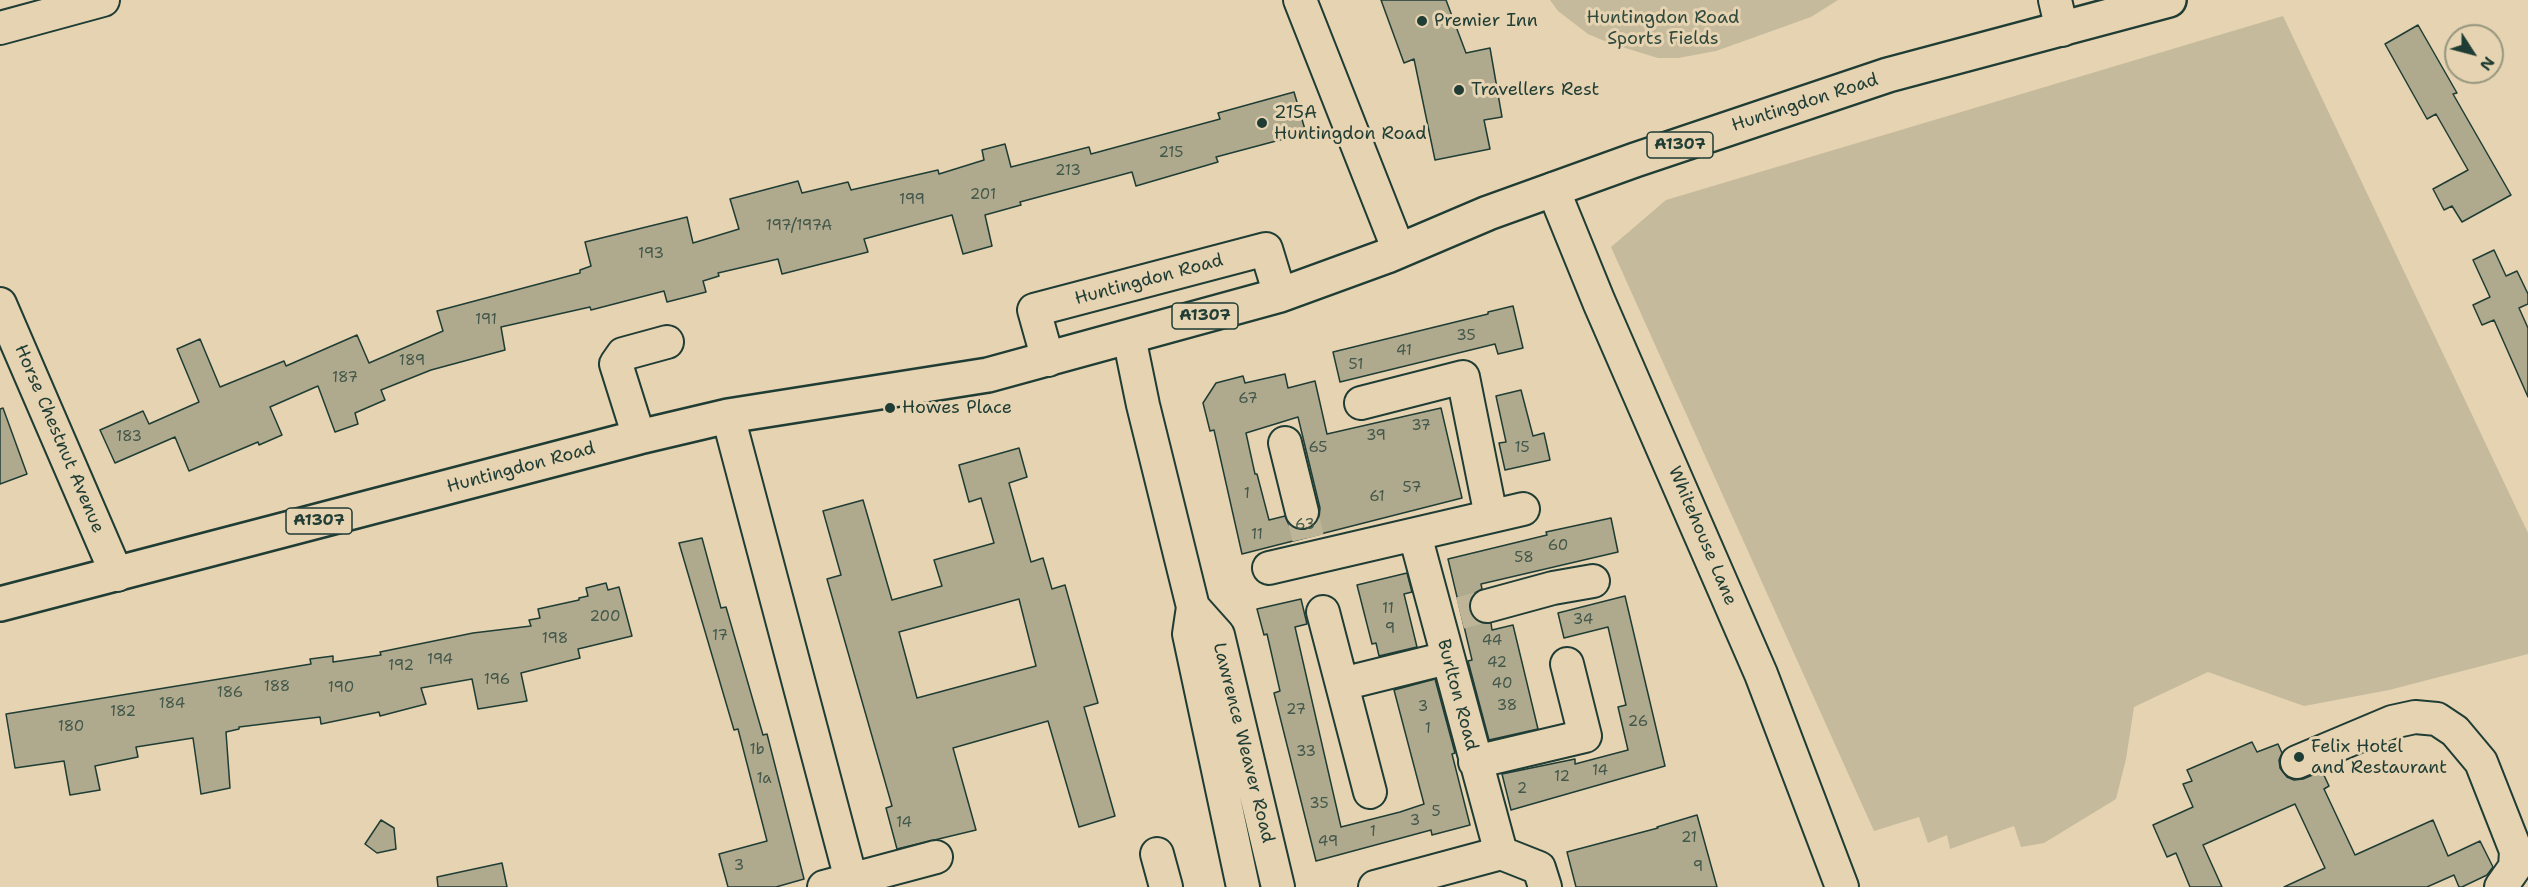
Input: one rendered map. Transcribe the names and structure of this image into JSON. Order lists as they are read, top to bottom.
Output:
{
  "streets": {
    "main road": ["Huntingdon Road", "A1307"],
    "street": [
      "Horse Chestnut Avenue",
      "Whitehouse Lane",
      "Burlton Road",
      "Lawrence Weaver Road"
    ]
  },
  "crossings": [
    ["Huntingdon Road", "Horse Chestnut Avenue"],
    ["Huntingdon Road", "Whitehouse Lane"],
    ["Huntingdon Road", "Lawrence Weaver Road"]
  ],
  "parks": ["Huntingdon Road Sports Fields"],
  "places": [
    "Premier Inn",
    "Travellers Rest",
    "215A Huntingdon Road",
    "Howes Place",
    "Felix Hotel and Restaurant"
  ],
  "house_numbers": [
    "215",
    "213",
    "201",
    "199",
    "197/197A",
    "193",
    "191",
    "35",
    "41",
    "189",
    "51",
    "187",
    "67",
    "37",
    "39",
    "183",
    "65",
    "15",
    "57",
    "1",
    "61",
    "63",
    "11",
    "60",
    "58",
    "11",
    "200",
    "34",
    "9",
    "17",
    "198",
    "44",
    "194",
    "42",
    "192",
    "196",
    "40",
    "188",
    "190",
    "186",
    "184",
    "38",
    "3",
    "27",
    "182",
    "26",
    "180",
    "1",
    "1b",
    "33",
    "14",
    "12",
    "1a",
    "2",
    "35",
    "5",
    "3",
    "14",
    "1",
    "21",
    "49",
    "3",
    "9"
  ],
  "north": "bottom right"
}
